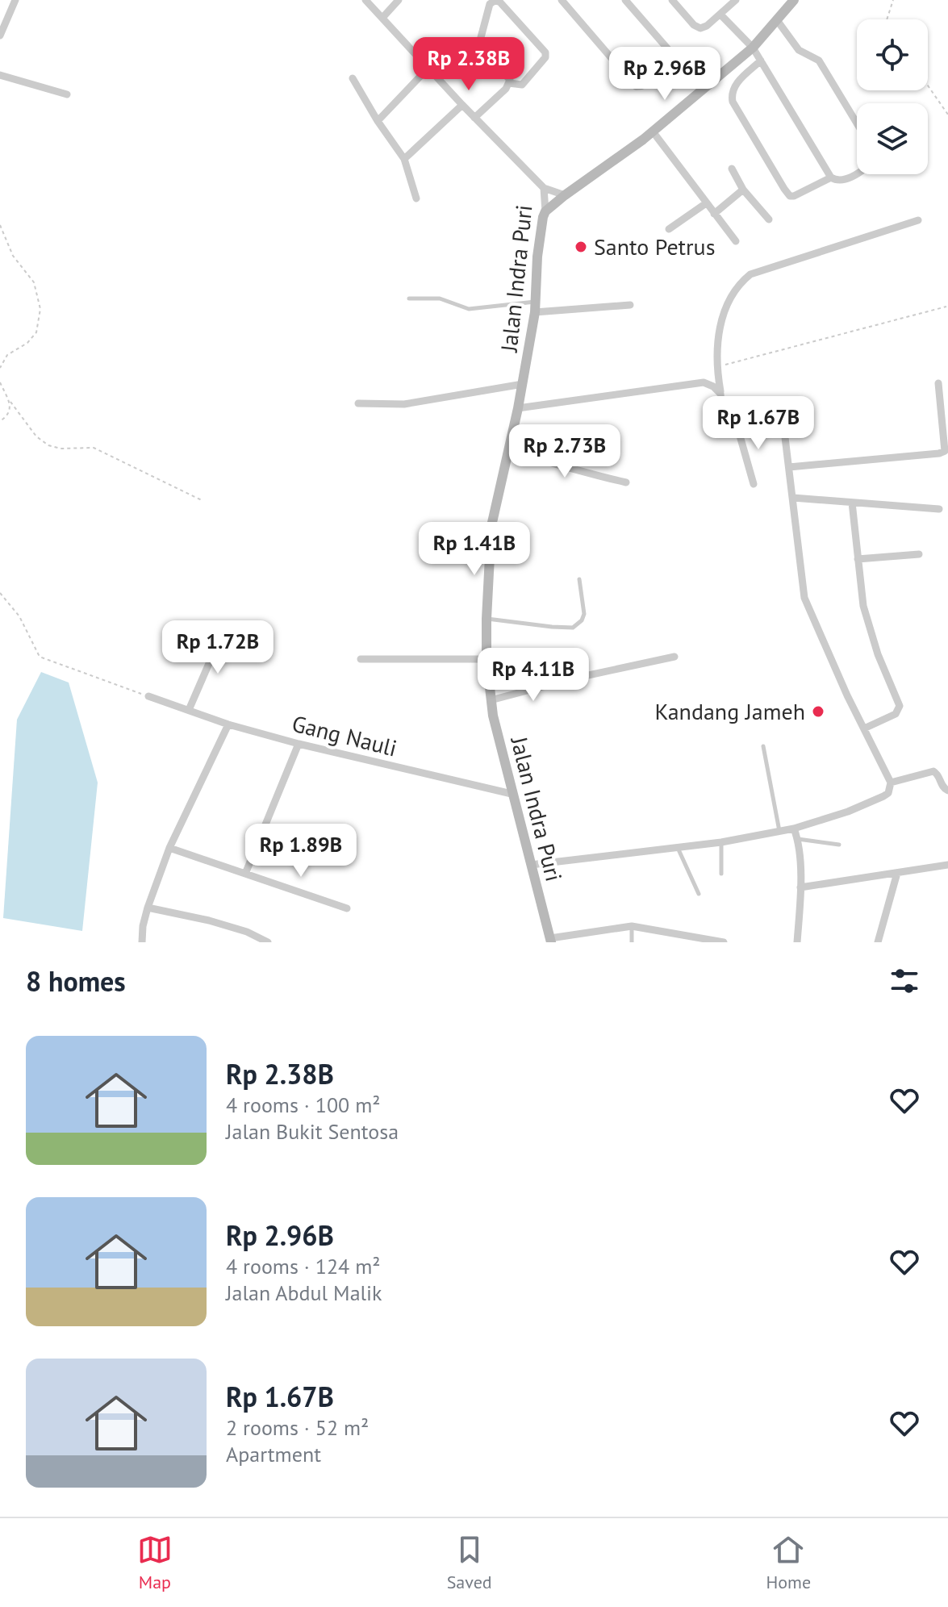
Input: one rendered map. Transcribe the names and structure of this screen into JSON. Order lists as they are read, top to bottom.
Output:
{
  "streets": {
    "street": ["Jalan Indra Puri", "Gang Nauli"]
  },
  "crossings": [
    ["Jalan Indra Puri", "Gang Nauli"]
  ],
  "places": ["Santo Petrus", "Kandang Jameh"],
  "page": {
    "price": [
      "Rp 2.38B",
      "Rp 2.96B",
      "Rp 1.67B",
      "Rp 2.73B",
      "Rp 1.41B",
      "Rp 1.72B",
      "Rp 4.11B",
      "Rp 1.89B"
    ],
    "heading": "8 homes",
    "list": [
      {
        "name": "Rp 2.38B",
        "note": "4 rooms · 100 m² · Jalan Bukit Sentosa"
      },
      {
        "name": "Rp 2.96B",
        "note": "4 rooms · 124 m² · Jalan Abdul Malik"
      },
      {
        "name": "Rp 1.67B",
        "note": "2 rooms · 52 m² · Apartment"
      }
    ],
    "tabs": ["Map", "Saved", "Home"]
  }
}
